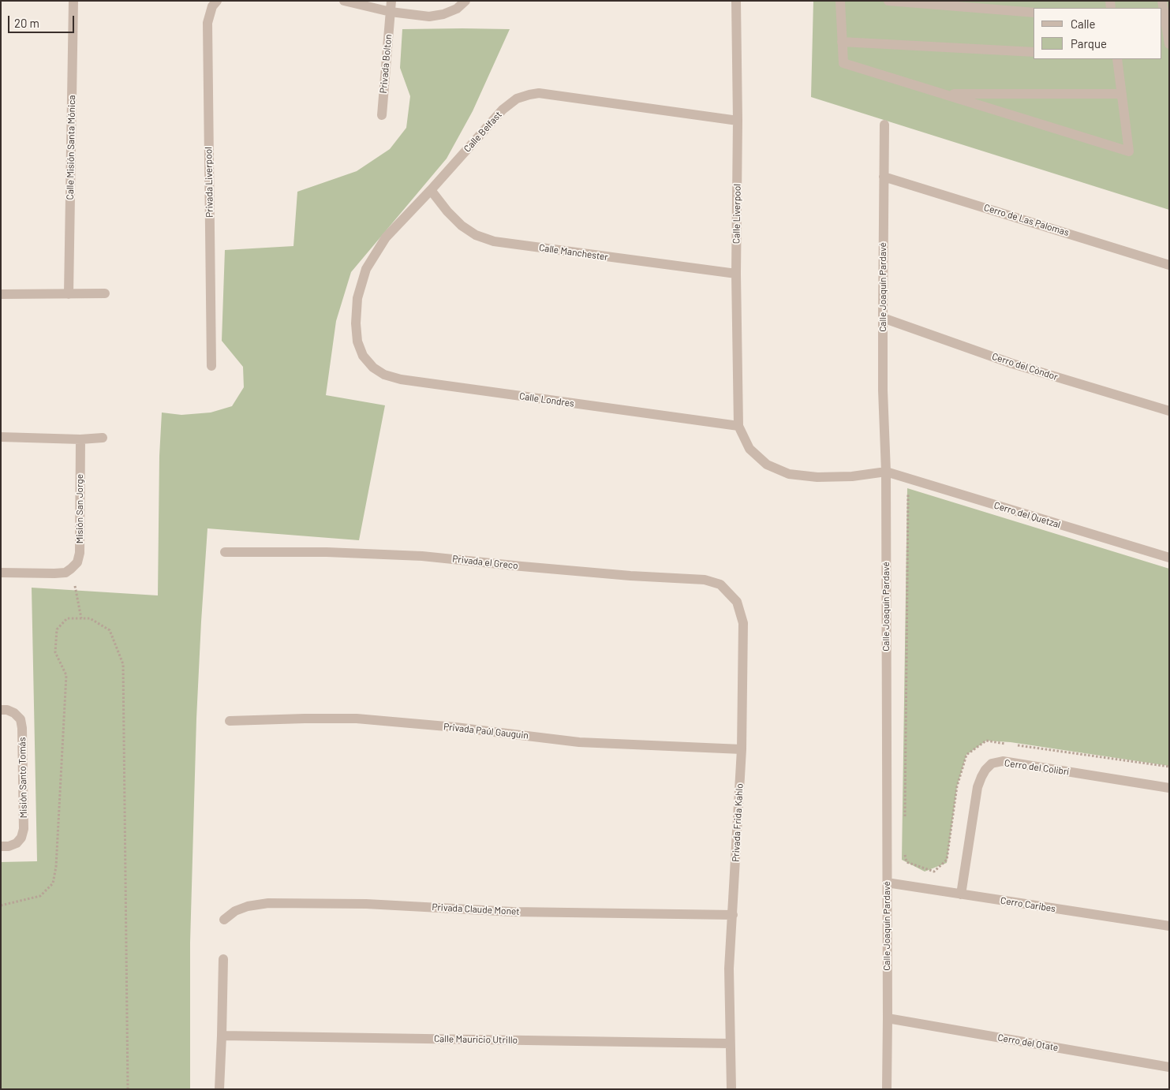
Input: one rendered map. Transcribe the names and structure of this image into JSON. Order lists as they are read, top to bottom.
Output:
{
  "streets": {
    "street": [
      "Privada Bolton",
      "Calle Belfast",
      "Calle Misión Santa Mónica",
      "Privada Liverpool",
      "Calle Liverpool",
      "Cerro de Las Palomas",
      "Calle Manchester",
      "Calle Joaquín Pardavé",
      "Cerro del Cóndor",
      "Calle Londres",
      "Misión San Jorge",
      "Cerro del Quetzal",
      "Privada el Greco",
      "Privada Paúl Gauguin",
      "Cerro del Colibrí",
      "Misión Santo Tomás",
      "Privada Frida Kahlo",
      "Cerro Caribes",
      "Privada Claude Monet",
      "Calle Mauricio Utrillo",
      "Cerro del Otate"
    ]
  },
  "crossings": [
    ["Calle Belfast", "Calle Liverpool"],
    ["Calle Belfast", "Calle Manchester"],
    ["Calle Belfast", "Calle Londres"],
    ["Calle Liverpool", "Calle Manchester"],
    ["Calle Liverpool", "Calle Londres"],
    ["Cerro de Las Palomas", "Calle Joaquín Pardavé"],
    ["Calle Joaquín Pardavé", "Cerro del Cóndor"],
    ["Calle Joaquín Pardavé", "Cerro del Quetzal"],
    ["Calle Joaquín Pardavé", "Cerro Caribes"],
    ["Calle Joaquín Pardavé", "Cerro del Otate"],
    ["Privada el Greco", "Privada Frida Kahlo"],
    ["Privada Paúl Gauguin", "Privada Frida Kahlo"],
    ["Cerro del Colibrí", "Cerro Caribes"],
    ["Privada Frida Kahlo", "Privada Claude Monet"],
    ["Privada Frida Kahlo", "Calle Mauricio Utrillo"]
  ],
  "legend": ["Calle", "Parque"],
  "scale_bar": "20 m"
}
